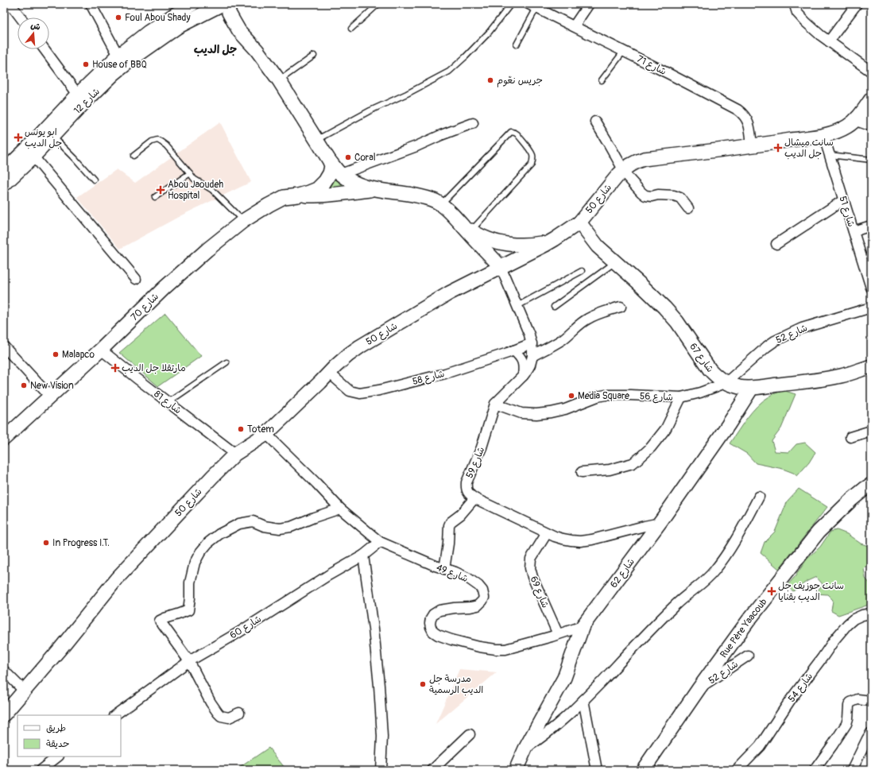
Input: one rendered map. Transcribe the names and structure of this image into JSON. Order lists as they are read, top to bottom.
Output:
{
  "streets": {
    "street": [
      "شارع 71",
      "شارع 12",
      "شارع 50",
      "شارع 51",
      "شارع 70",
      "شارع 52",
      "شارع 67",
      "شارع 58",
      "شارع 56",
      "شارع 81",
      "شارع 59",
      "شارع 49",
      "شارع 62",
      "شارع 69",
      "شارع 60",
      "Rue Père Yaacoub",
      "شارع 54"
    ]
  },
  "crossings": [
    ["شارع 71", "شارع 50"],
    ["شارع 50", "شارع 51"],
    ["شارع 50", "شارع 67"],
    ["شارع 50", "شارع 58"],
    ["شارع 50", "شارع 81"],
    ["شارع 50", "شارع 59"],
    ["شارع 50", "شارع 49"],
    ["شارع 70", "شارع 81"],
    ["شارع 52", "شارع 67"],
    ["شارع 52", "شارع 56"],
    ["شارع 52", "Rue Père Yaacoub"],
    ["شارع 67", "شارع 56"],
    ["شارع 67", "شارع 62"],
    ["شارع 58", "شارع 59"],
    ["شارع 56", "شارع 59"],
    ["شارع 59", "شارع 62"],
    ["شارع 59", "شارع 69"],
    ["شارع 49", "شارع 62"],
    ["شارع 49", "شارع 69"],
    ["شارع 49", "شارع 60"]
  ],
  "districts": ["جل الديب"],
  "places": {
    "other": [
      "Foul Abou Shady",
      "House of BBQ",
      "جريس نعّوم",
      "Coral",
      "Malapco",
      "New Vision",
      "Media Square",
      "Totem",
      "In Progress I.T.",
      "مدرسة جل الديب الرسمية"
    ],
    "health": [
      "ابو يونس جل الديب",
      "سانت ميشال جل الديب",
      "Abou Jaoudeh Hospital",
      "مارتقلا جل الديب",
      "سانت جوزيف جل الديب بقنايا"
    ]
  },
  "legend": ["طريق", "حديقة"],
  "north": "top"
}
